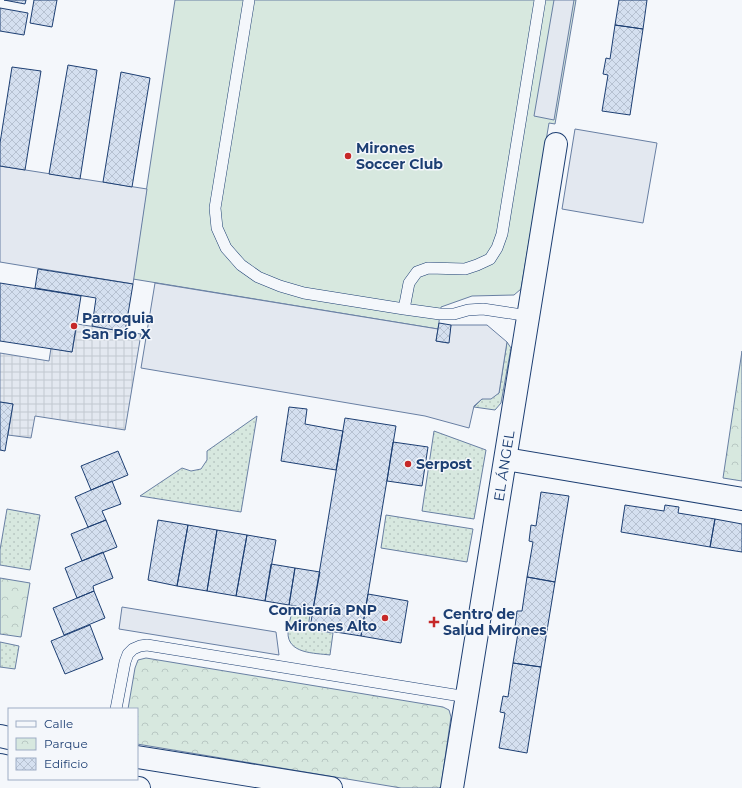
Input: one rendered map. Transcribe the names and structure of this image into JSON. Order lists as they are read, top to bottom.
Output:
{
  "streets": {
    "street": ["EL ÁNGEL"]
  },
  "places": {
    "other": [
      "Mirones Soccer Club",
      "Parroquia San Pío X",
      "Serpost",
      "Comisaría PNP Mirones Alto"
    ],
    "health": ["Centro de Salud Mirones"]
  },
  "legend": ["Calle", "Parque", "Edificio"]
}
